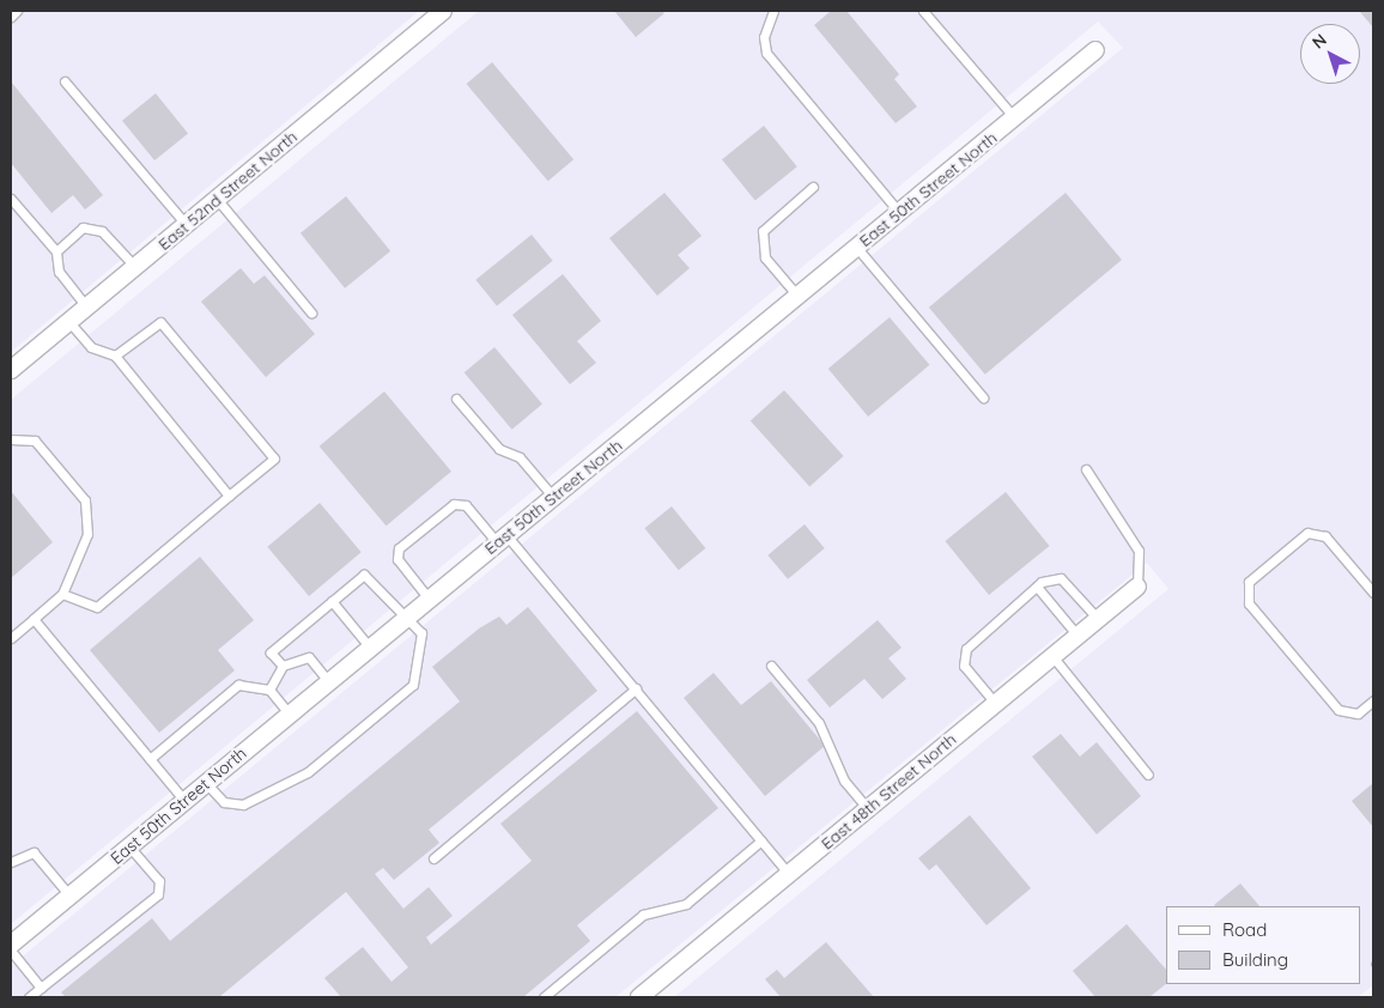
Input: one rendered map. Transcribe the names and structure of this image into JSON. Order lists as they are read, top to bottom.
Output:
{
  "streets": {
    "street": ["East 50th Street North", "East 52nd Street North", "East 48th Street North"]
  },
  "legend": ["Road", "Building"],
  "north": "top left"
}
